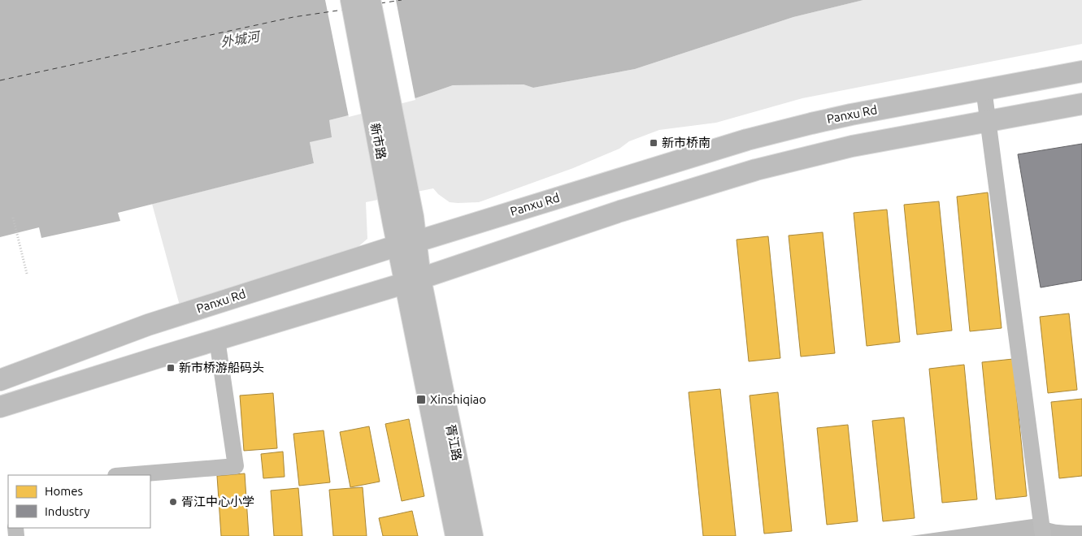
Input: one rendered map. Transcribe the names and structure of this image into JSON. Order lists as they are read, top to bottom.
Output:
{
  "streets": {
    "main road": ["Panxu Rd", "新市路", "胥江路"]
  },
  "crossings": [
    ["Panxu Rd", "新市路"],
    ["新市路", "胥江路"]
  ],
  "water": ["外城河"],
  "places": {
    "transit": ["新市桥南", "新市桥游船码头", "Xinshiqiao"],
    "other": ["胥江中心小学"]
  },
  "legend": ["Homes", "Industry"]
}
